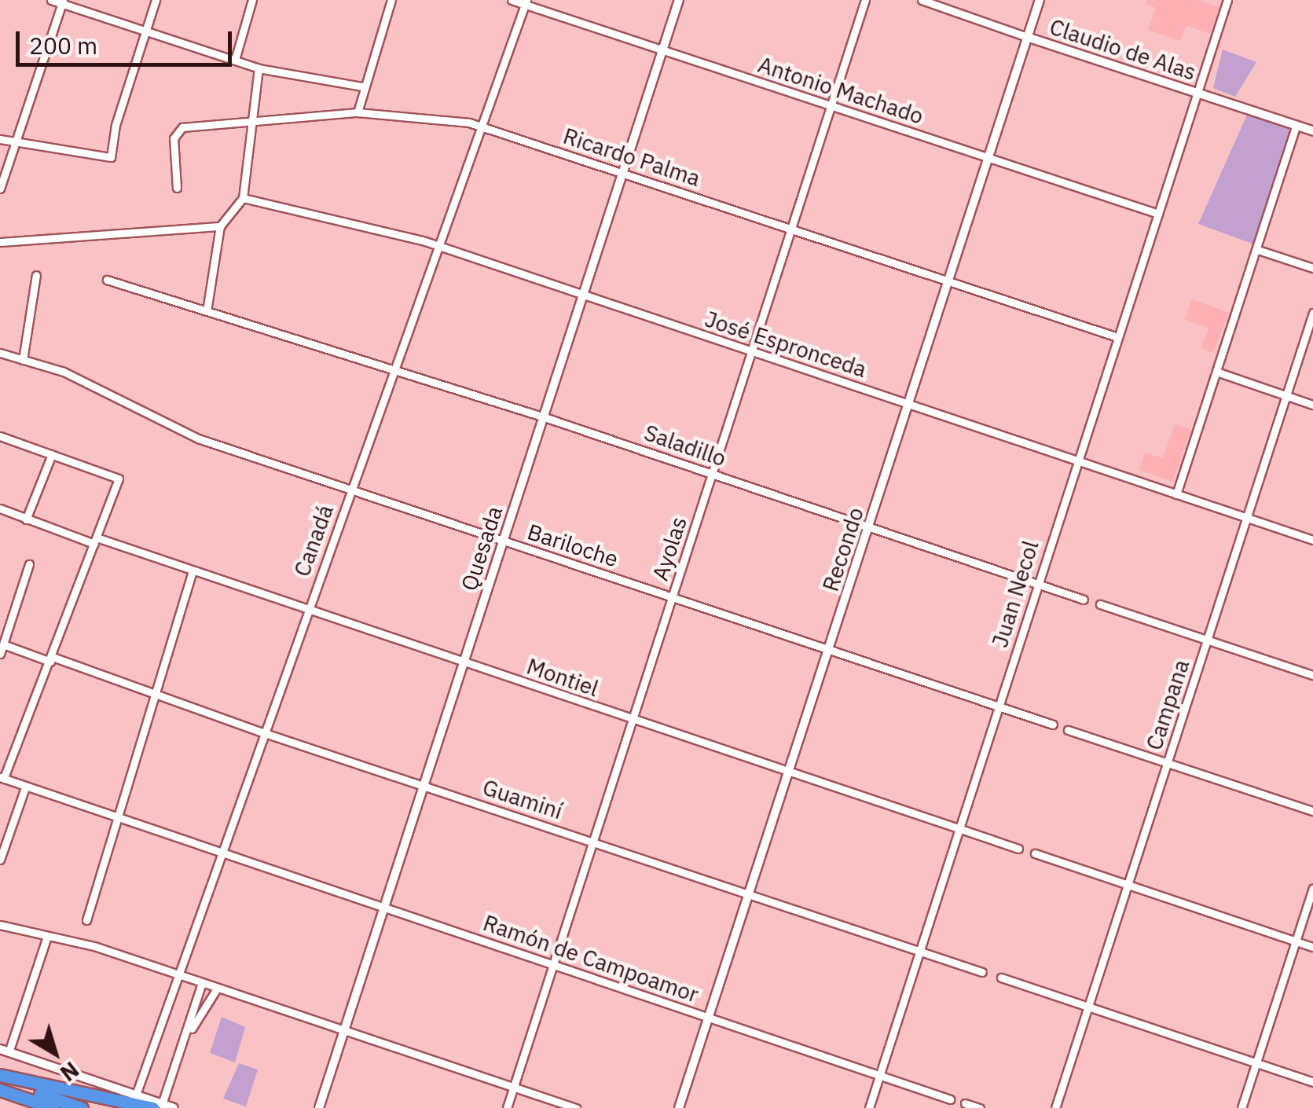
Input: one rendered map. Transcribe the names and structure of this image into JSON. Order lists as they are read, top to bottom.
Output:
{
  "streets": {
    "street": [
      "Claudio de Alas",
      "Antonio Machado",
      "Ricardo Palma",
      "José Espronceda",
      "Saladillo",
      "Canadá",
      "Bariloche",
      "Quesada",
      "Ayolas",
      "Recondo",
      "Juan Necol",
      "Montiel",
      "Campana",
      "Guaminí",
      "Ramón de Campoamor"
    ]
  },
  "crossings": [
    ["Claudio de Alas", "Recondo"],
    ["Claudio de Alas", "Juan Necol"],
    ["Antonio Machado", "Canadá"],
    ["Antonio Machado", "Quesada"],
    ["Antonio Machado", "Ayolas"],
    ["Antonio Machado", "Recondo"],
    ["Antonio Machado", "Juan Necol"],
    ["Ricardo Palma", "Canadá"],
    ["Ricardo Palma", "Quesada"],
    ["Ricardo Palma", "Ayolas"],
    ["Ricardo Palma", "Recondo"],
    ["Ricardo Palma", "Juan Necol"],
    ["José Espronceda", "Canadá"],
    ["José Espronceda", "Quesada"],
    ["José Espronceda", "Ayolas"],
    ["José Espronceda", "Recondo"],
    ["José Espronceda", "Juan Necol"],
    ["José Espronceda", "Campana"],
    ["Saladillo", "Canadá"],
    ["Saladillo", "Quesada"],
    ["Saladillo", "Ayolas"],
    ["Saladillo", "Recondo"],
    ["Saladillo", "Juan Necol"],
    ["Canadá", "Bariloche"],
    ["Canadá", "Montiel"],
    ["Canadá", "Guaminí"],
    ["Canadá", "Ramón de Campoamor"],
    ["Bariloche", "Quesada"],
    ["Bariloche", "Ayolas"],
    ["Bariloche", "Recondo"],
    ["Bariloche", "Juan Necol"],
    ["Quesada", "Montiel"],
    ["Quesada", "Guaminí"],
    ["Quesada", "Ramón de Campoamor"],
    ["Ayolas", "Montiel"],
    ["Ayolas", "Guaminí"],
    ["Ayolas", "Ramón de Campoamor"],
    ["Recondo", "Montiel"],
    ["Recondo", "Guaminí"],
    ["Recondo", "Ramón de Campoamor"],
    ["Juan Necol", "Montiel"],
    ["Juan Necol", "Guaminí"],
    ["Juan Necol", "Ramón de Campoamor"]
  ],
  "scale_bar": "200 m",
  "north": "bottom right"
}
